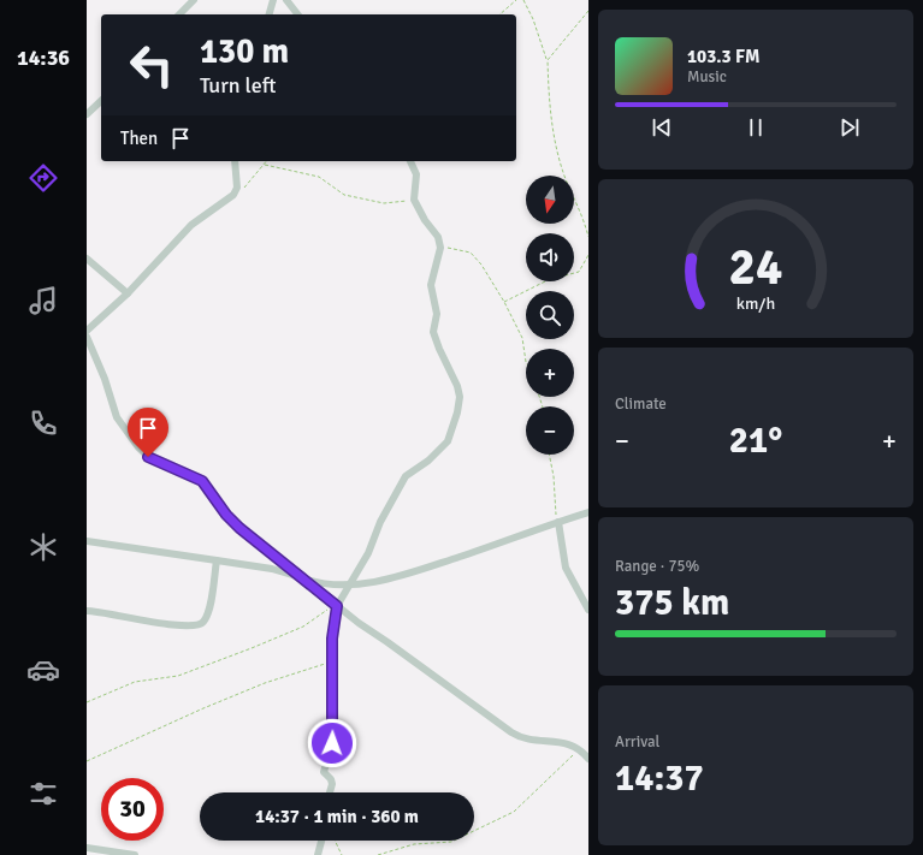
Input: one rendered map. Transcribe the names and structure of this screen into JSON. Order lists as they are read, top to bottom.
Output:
{
  "north": "bottom",
  "page": {
    "tabs": "14:36",
    "turn": ["130 m", "Turn left"],
    "song": ["103.3 FM", "Music"],
    "then": "Then",
    "map_buttons": ["+", "−"],
    "tile": [
      "Climate",
      ["Range · 75%", "375 km"],
      ["Arrival", "14:37"]
    ],
    "heat": ["−", "21°", "+"],
    "limit": "30",
    "trip": "14:37 · 1 min · 360 m",
    "gauge": ["24", "km/h"]
  }
}
